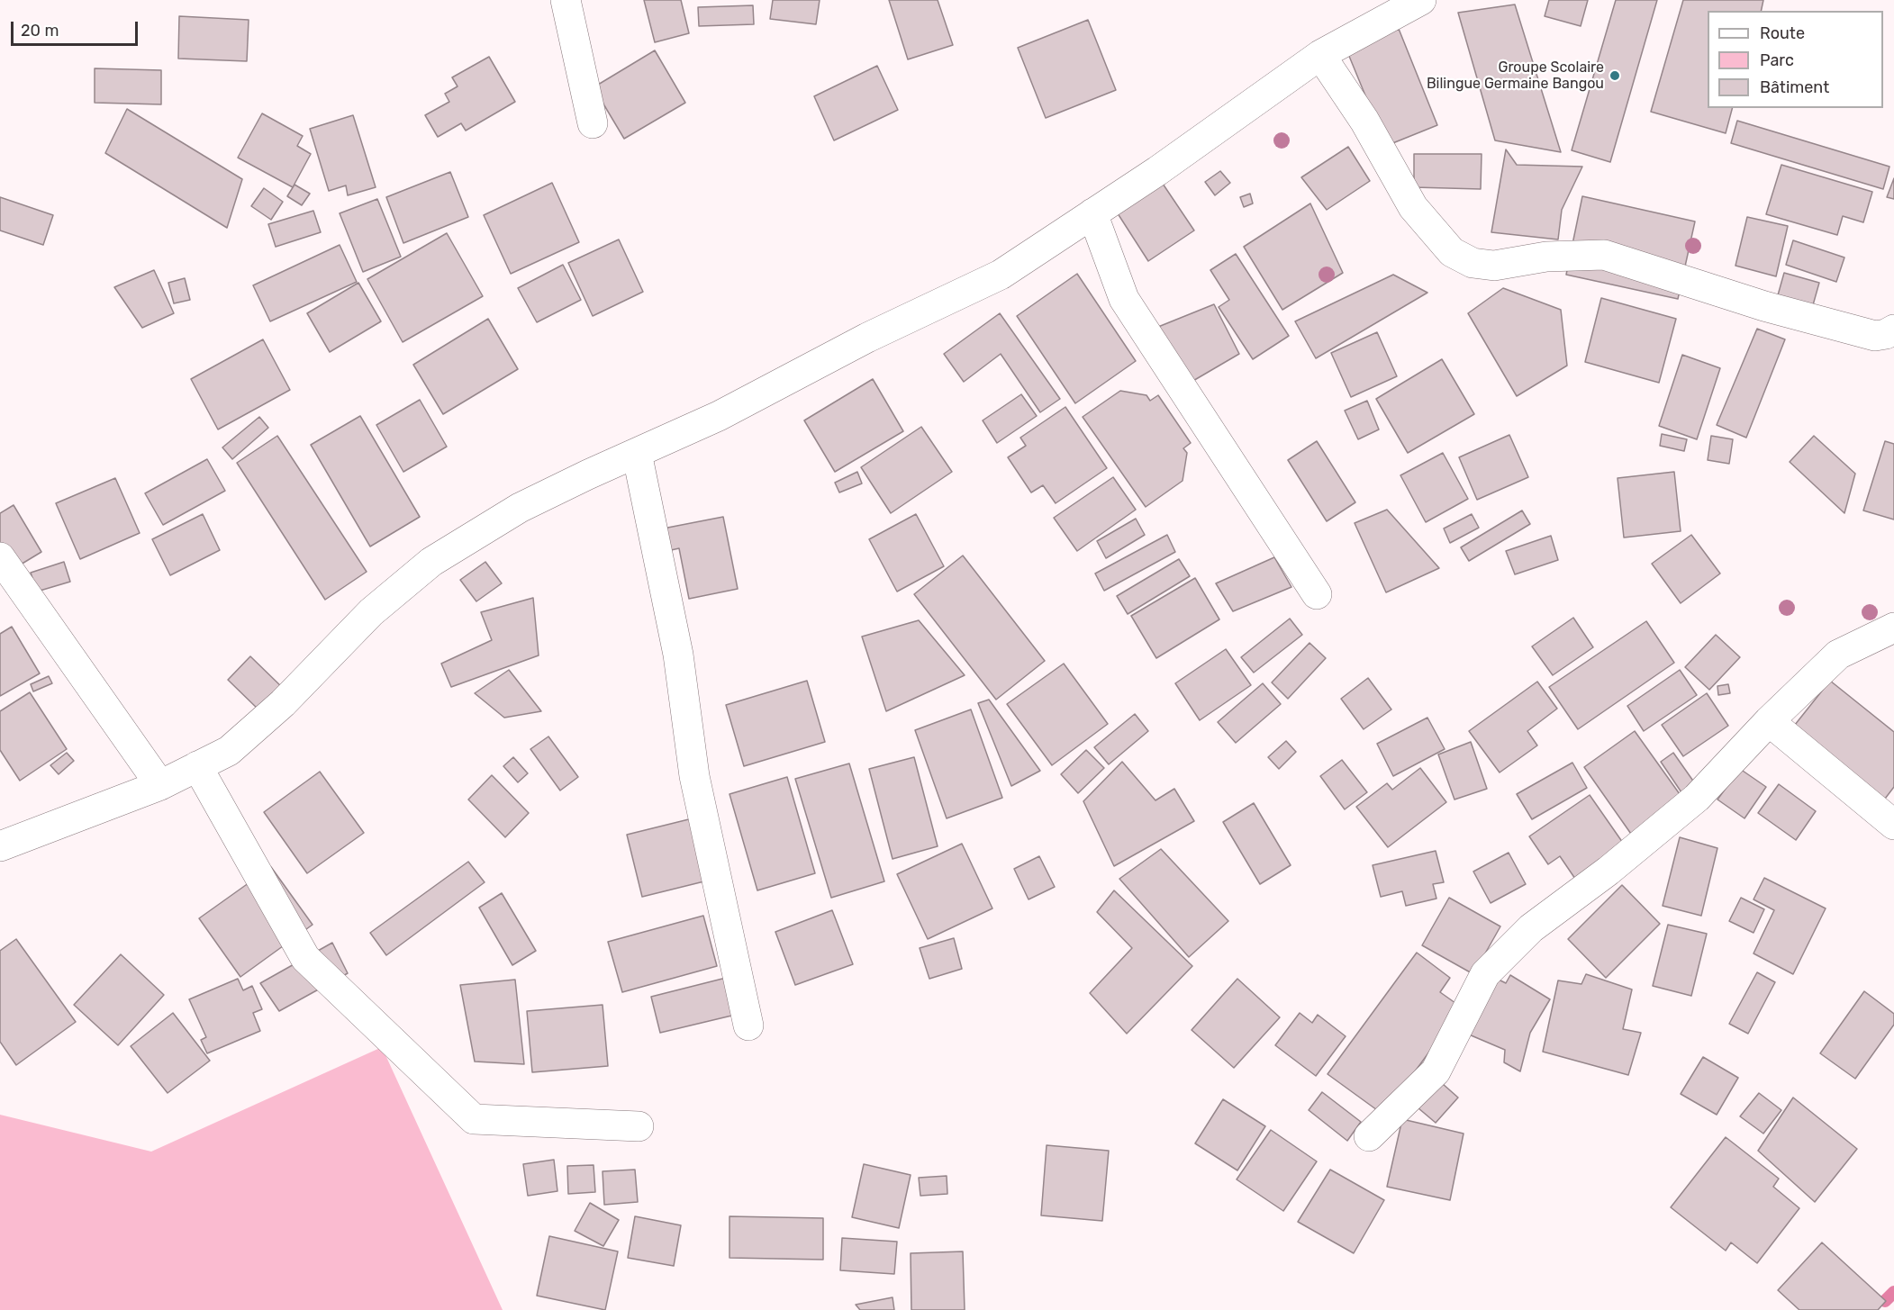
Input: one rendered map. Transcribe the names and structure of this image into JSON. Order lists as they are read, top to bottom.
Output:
{
  "places": ["Groupe Scolaire Bilingue Germaine Bangou"],
  "legend": ["Route", "Parc", "Bâtiment"],
  "scale_bar": "20 m"
}
